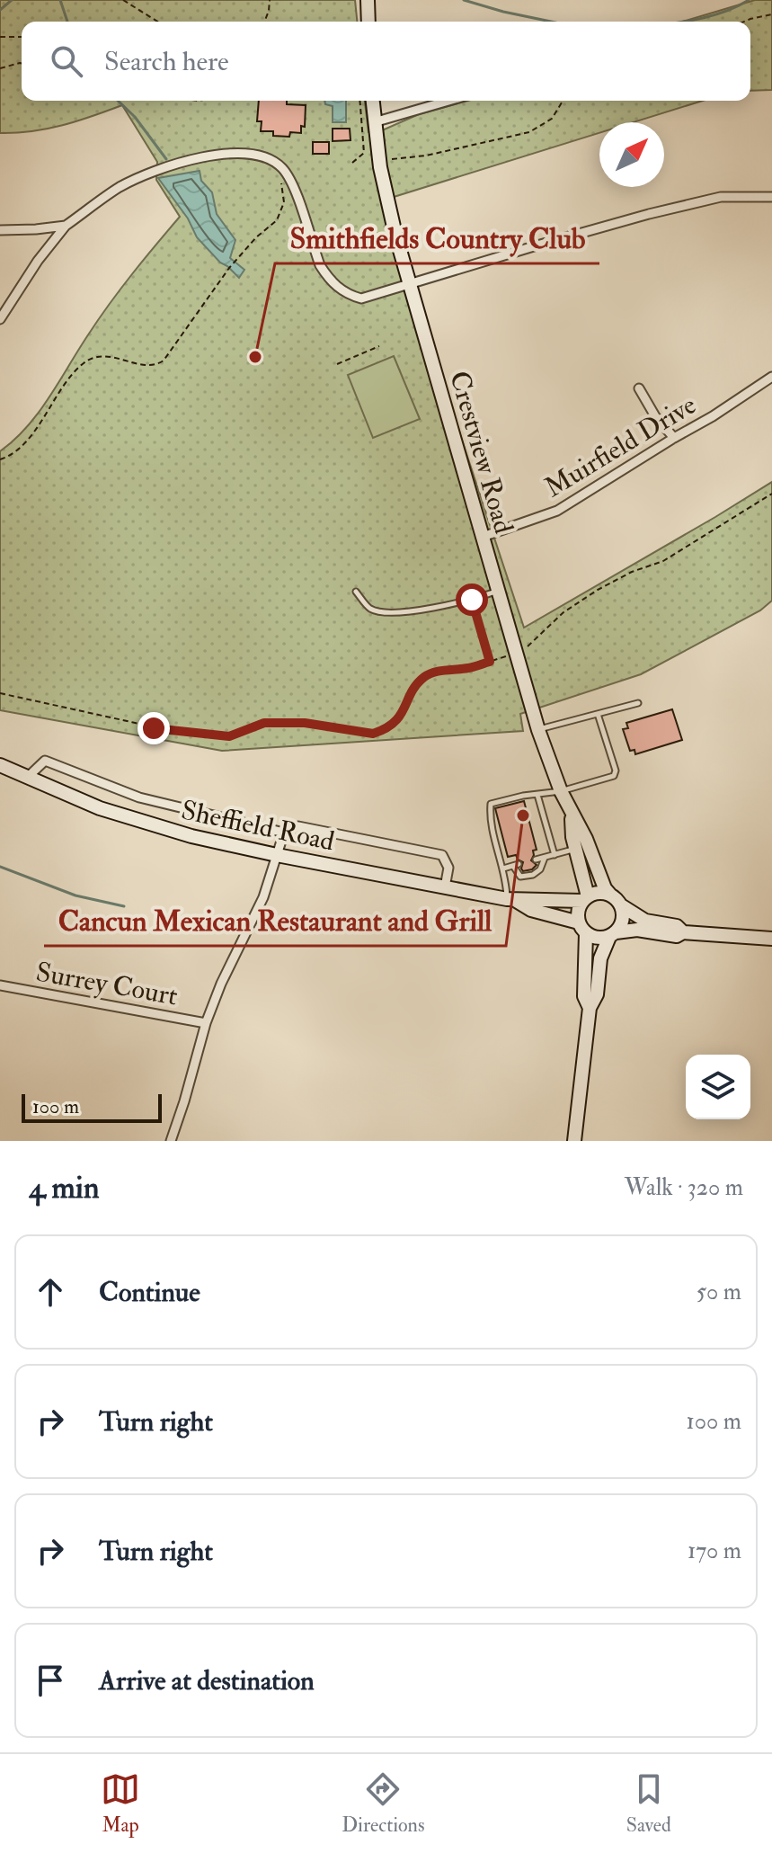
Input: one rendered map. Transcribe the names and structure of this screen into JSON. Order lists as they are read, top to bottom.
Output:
{
  "streets": {
    "street": [
      "Muirfield Drive",
      "Crestview Road",
      "Sheffield Road",
      "Surrey Court"
    ]
  },
  "crossings": [
    ["Muirfield Drive", "Crestview Road"],
    ["Crestview Road", "Sheffield Road"]
  ],
  "places": ["Smithfields Country Club", "Cancun Mexican Restaurant and Grill"],
  "scale_bar": "100 m",
  "north": "top right",
  "page": {
    "search": "Search here",
    "scale": "100 m",
    "heading": ["4 min", "Walk · 320 m"],
    "list": [
      ["Continue", "50 m"],
      ["Turn right", "100 m"],
      ["Turn right", "170 m"],
      "Arrive at destination"
    ],
    "nav": ["Map", "Directions", "Saved"]
  }
}
